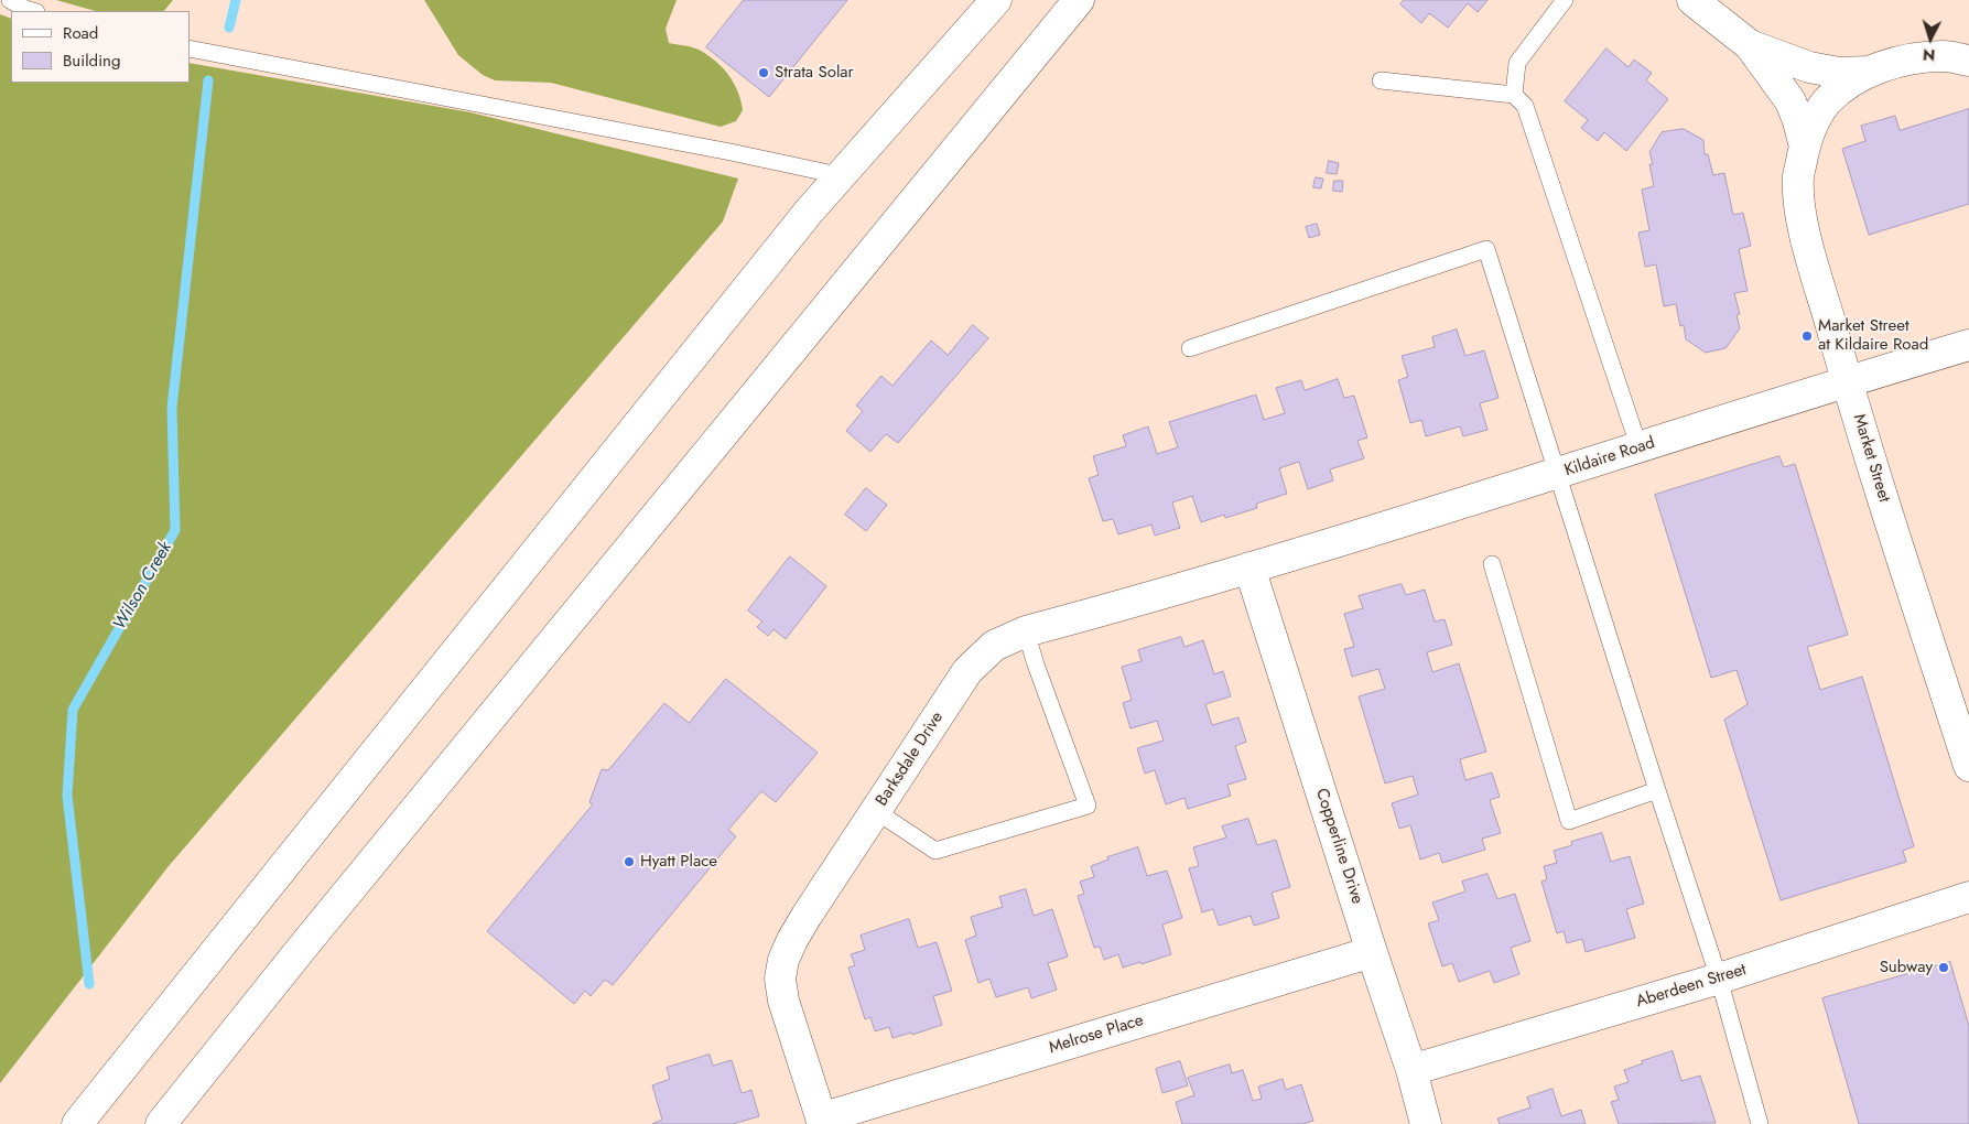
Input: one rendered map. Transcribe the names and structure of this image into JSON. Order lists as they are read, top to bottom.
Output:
{
  "streets": {
    "main road": [
      "Kildaire Road",
      "Market Street",
      "Barksdale Drive",
      "Copperline Drive",
      "Aberdeen Street",
      "Melrose Place"
    ]
  },
  "crossings": [
    ["Kildaire Road", "Market Street"],
    ["Kildaire Road", "Barksdale Drive"],
    ["Kildaire Road", "Copperline Drive"],
    ["Barksdale Drive", "Copperline Drive"],
    ["Barksdale Drive", "Melrose Place"],
    ["Copperline Drive", "Aberdeen Street"],
    ["Copperline Drive", "Melrose Place"]
  ],
  "water": ["Wilson Creek"],
  "places": [
    "Strata Solar",
    "Market Street at Kildaire Road",
    "Hyatt Place",
    "Subway"
  ],
  "legend": ["Road", "Building"],
  "north": "bottom"
}
